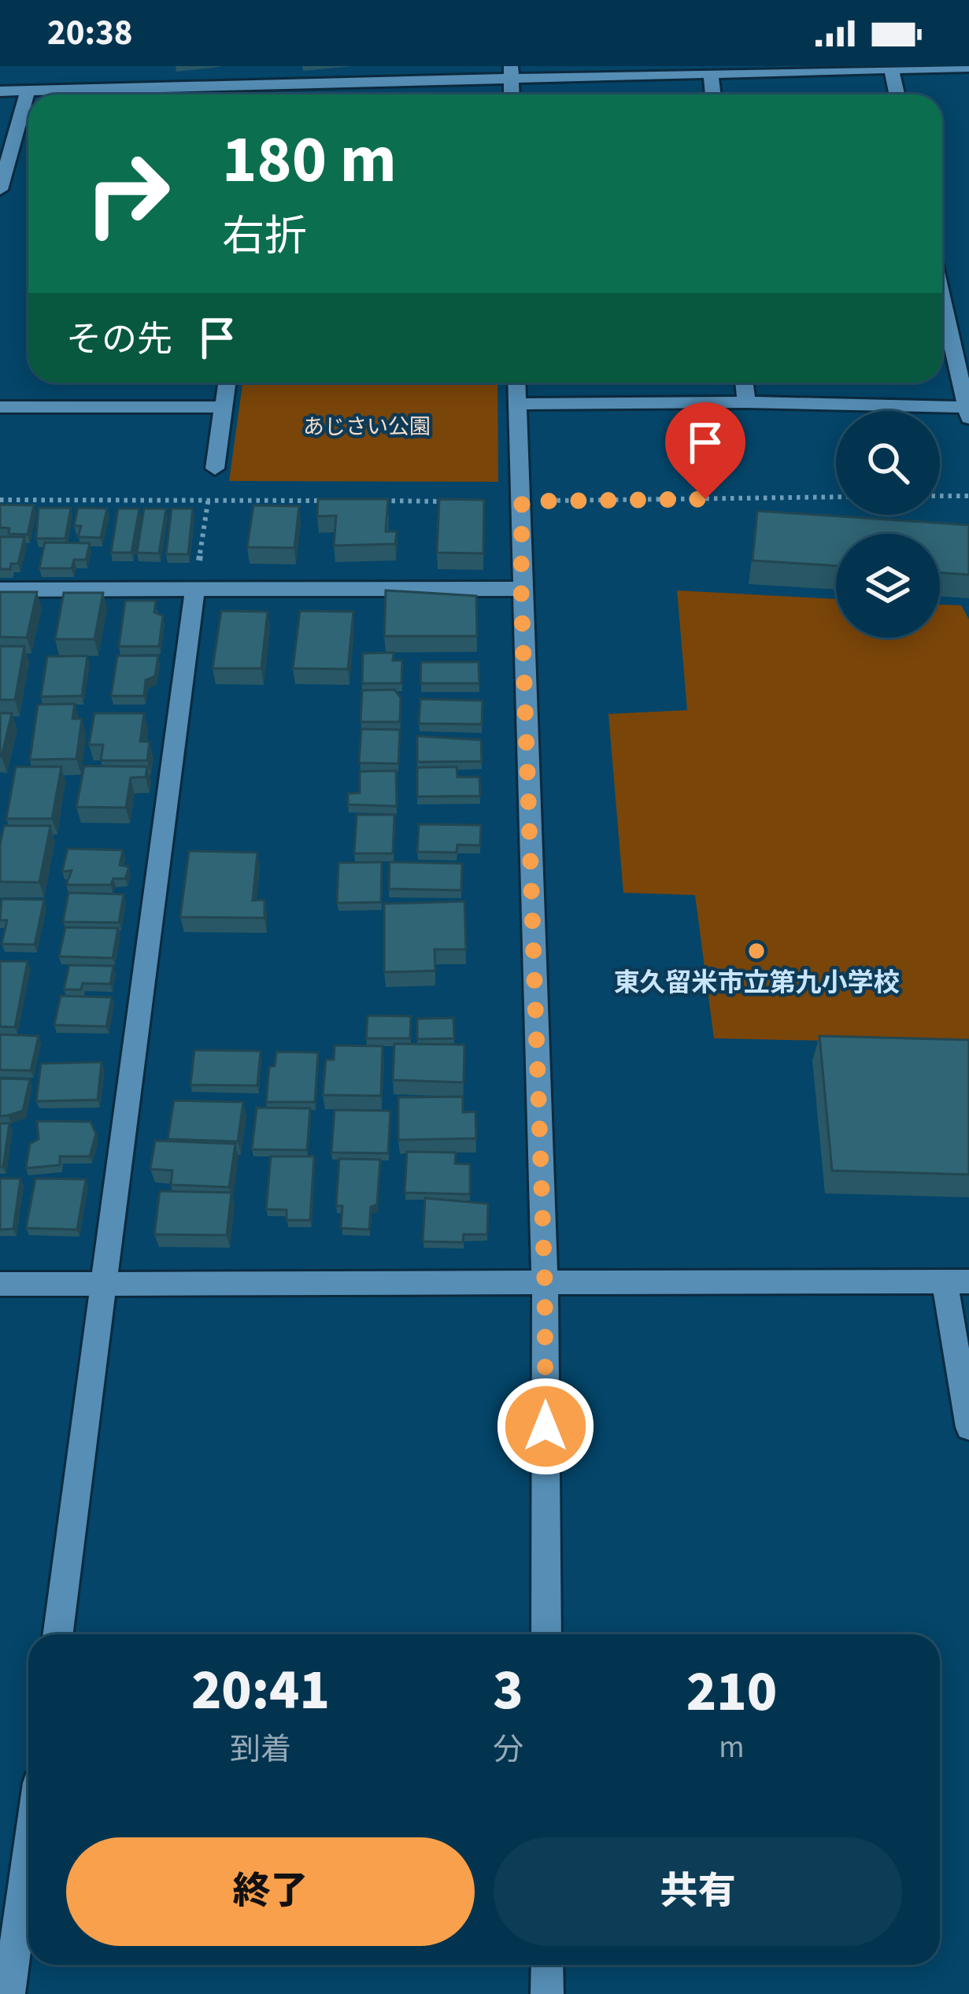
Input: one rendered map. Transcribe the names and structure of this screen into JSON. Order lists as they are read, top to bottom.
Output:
{
  "parks": ["あじさい公園"],
  "places": ["東久留米市立第九小学校"],
  "page": {
    "status": "20:38",
    "turn": ["180 m", "右折"],
    "then": "その先",
    "eta": [
      "20:41",
      "到着",
      "3",
      "分",
      "210",
      "m"
    ],
    "buttons": ["終了", "共有"]
  }
}
